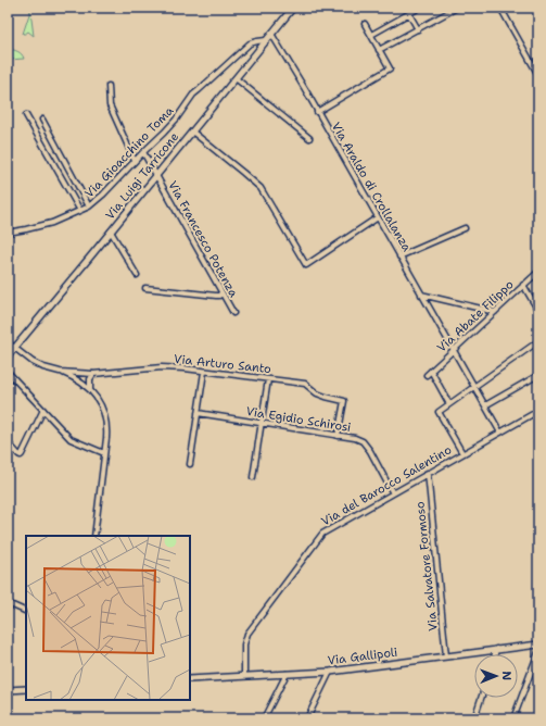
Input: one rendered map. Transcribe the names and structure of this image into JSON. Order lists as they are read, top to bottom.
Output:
{
  "streets": {
    "main road": ["Via Luigi Tarricone", "Via Gallipoli"],
    "street": [
      "Via Gioacchino Toma",
      "Via Araldo di Crollalanza",
      "Via Francesco Potenza",
      "Via Abate Filippo",
      "Via Arturo Santo",
      "Via Egidio Schirosi",
      "Via del Barocco Salentino",
      "Via Salvatore Formoso"
    ]
  },
  "crossings": [
    ["Via Gioacchino Toma", "Via Luigi Tarricone"],
    ["Via Gioacchino Toma", "Via Francesco Potenza"],
    ["Via Luigi Tarricone", "Via Araldo di Crollalanza"],
    ["Via Luigi Tarricone", "Via Francesco Potenza"],
    ["Via Luigi Tarricone", "Via Arturo Santo"],
    ["Via Araldo di Crollalanza", "Via Abate Filippo"],
    ["Via Araldo di Crollalanza", "Via del Barocco Salentino"],
    ["Via Arturo Santo", "Via Egidio Schirosi"],
    ["Via Egidio Schirosi", "Via del Barocco Salentino"],
    ["Via del Barocco Salentino", "Via Salvatore Formoso"],
    ["Via del Barocco Salentino", "Via Gallipoli"],
    ["Via Salvatore Formoso", "Via Gallipoli"]
  ],
  "north": "right"
}
